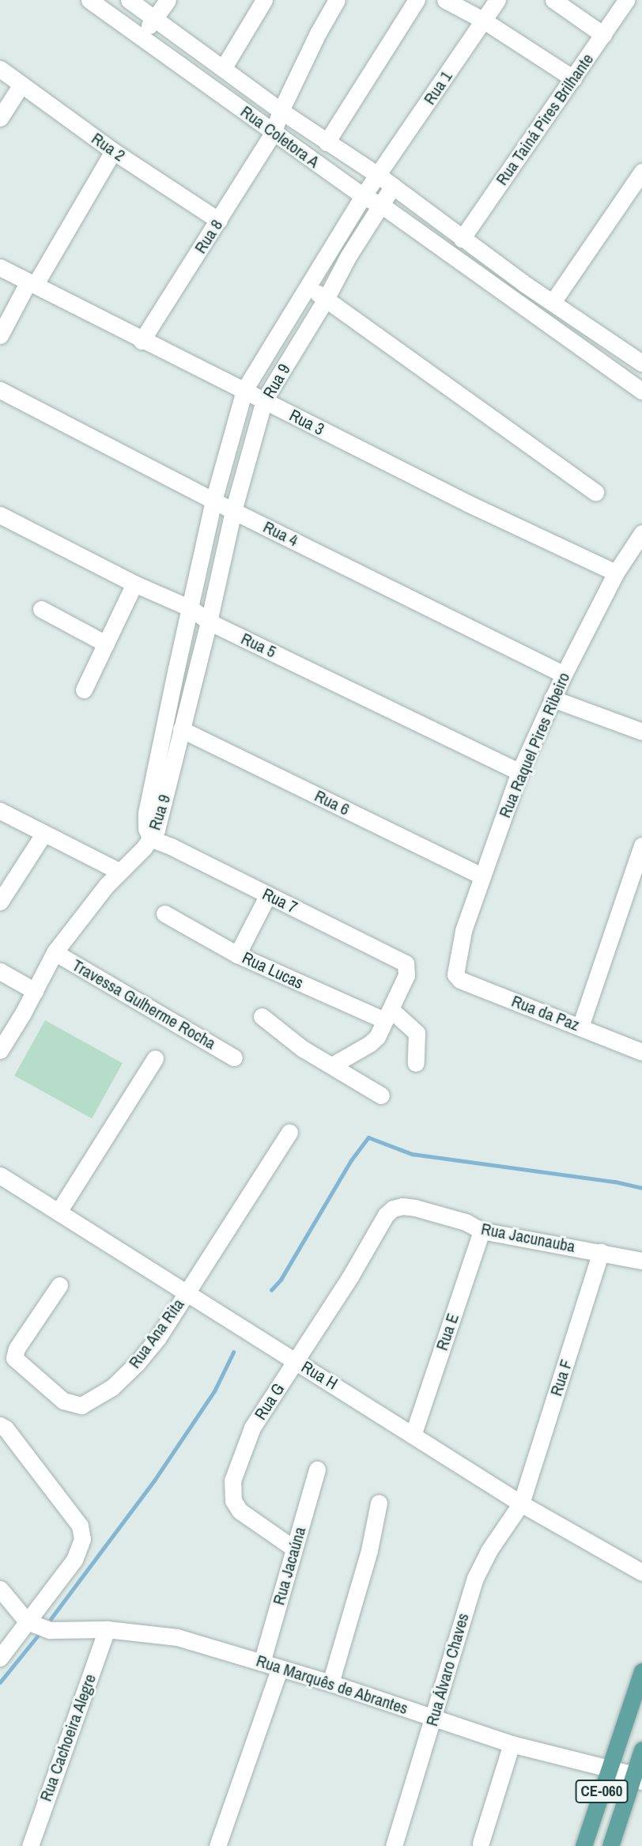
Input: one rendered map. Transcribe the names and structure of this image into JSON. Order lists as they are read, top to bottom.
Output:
{
  "streets": {
    "main road": ["CE-060"],
    "street": [
      "Rua 1",
      "Rua Tainá Pires Brilhante",
      "Rua Coletora A",
      "Rua 2",
      "Rua 8",
      "Rua 9",
      "Rua 3",
      "Rua 4",
      "Rua 5",
      "Rua Raquel Pires Ribeiro",
      "Rua 6",
      "Rua 7",
      "Rua Lucas",
      "Travessa Gulherme Rocha",
      "Rua da Paz",
      "Rua Jacunauba",
      "Rua E",
      "Rua Ana Rita",
      "Rua H",
      "Rua F",
      "Rua G",
      "Rua Jacaúna",
      "Rua Álvaro Chaves",
      "Rua Marquês de Abrantes",
      "Rua Cachoeira Alegre"
    ]
  },
  "crossings": [
    ["Rua 1", "Rua Coletora A"],
    ["Rua 1", "Rua 9"],
    ["Rua Tainá Pires Brilhante", "Rua Coletora A"],
    ["Rua Coletora A", "Rua 8"],
    ["Rua Coletora A", "Rua 9"],
    ["Rua 2", "Rua 8"],
    ["Rua 8", "Rua 3"],
    ["Rua 9", "Rua 3"],
    ["Rua 9", "Rua 4"],
    ["Rua 9", "Rua 5"],
    ["Rua 9", "Rua 6"],
    ["Rua 9", "Rua 7"],
    ["Rua 3", "Rua Raquel Pires Ribeiro"],
    ["Rua 4", "Rua Raquel Pires Ribeiro"],
    ["Rua 5", "Rua Raquel Pires Ribeiro"],
    ["Rua Raquel Pires Ribeiro", "Rua 6"],
    ["Rua Raquel Pires Ribeiro", "Rua da Paz"],
    ["Rua 7", "Rua Lucas"],
    ["Rua Jacunauba", "Rua E"],
    ["Rua Jacunauba", "Rua F"],
    ["Rua Jacunauba", "Rua G"],
    ["Rua E", "Rua H"],
    ["Rua Ana Rita", "Rua H"],
    ["Rua H", "Rua F"],
    ["Rua H", "Rua G"],
    ["Rua H", "Rua Álvaro Chaves"],
    ["Rua F", "Rua Álvaro Chaves"],
    ["Rua G", "Rua Jacaúna"],
    ["Rua Jacaúna", "Rua Marquês de Abrantes"],
    ["Rua Álvaro Chaves", "Rua Marquês de Abrantes"],
    ["Rua Marquês de Abrantes", "Rua Cachoeira Alegre"],
    ["Rua Marquês de Abrantes", "CE-060"]
  ]
}
